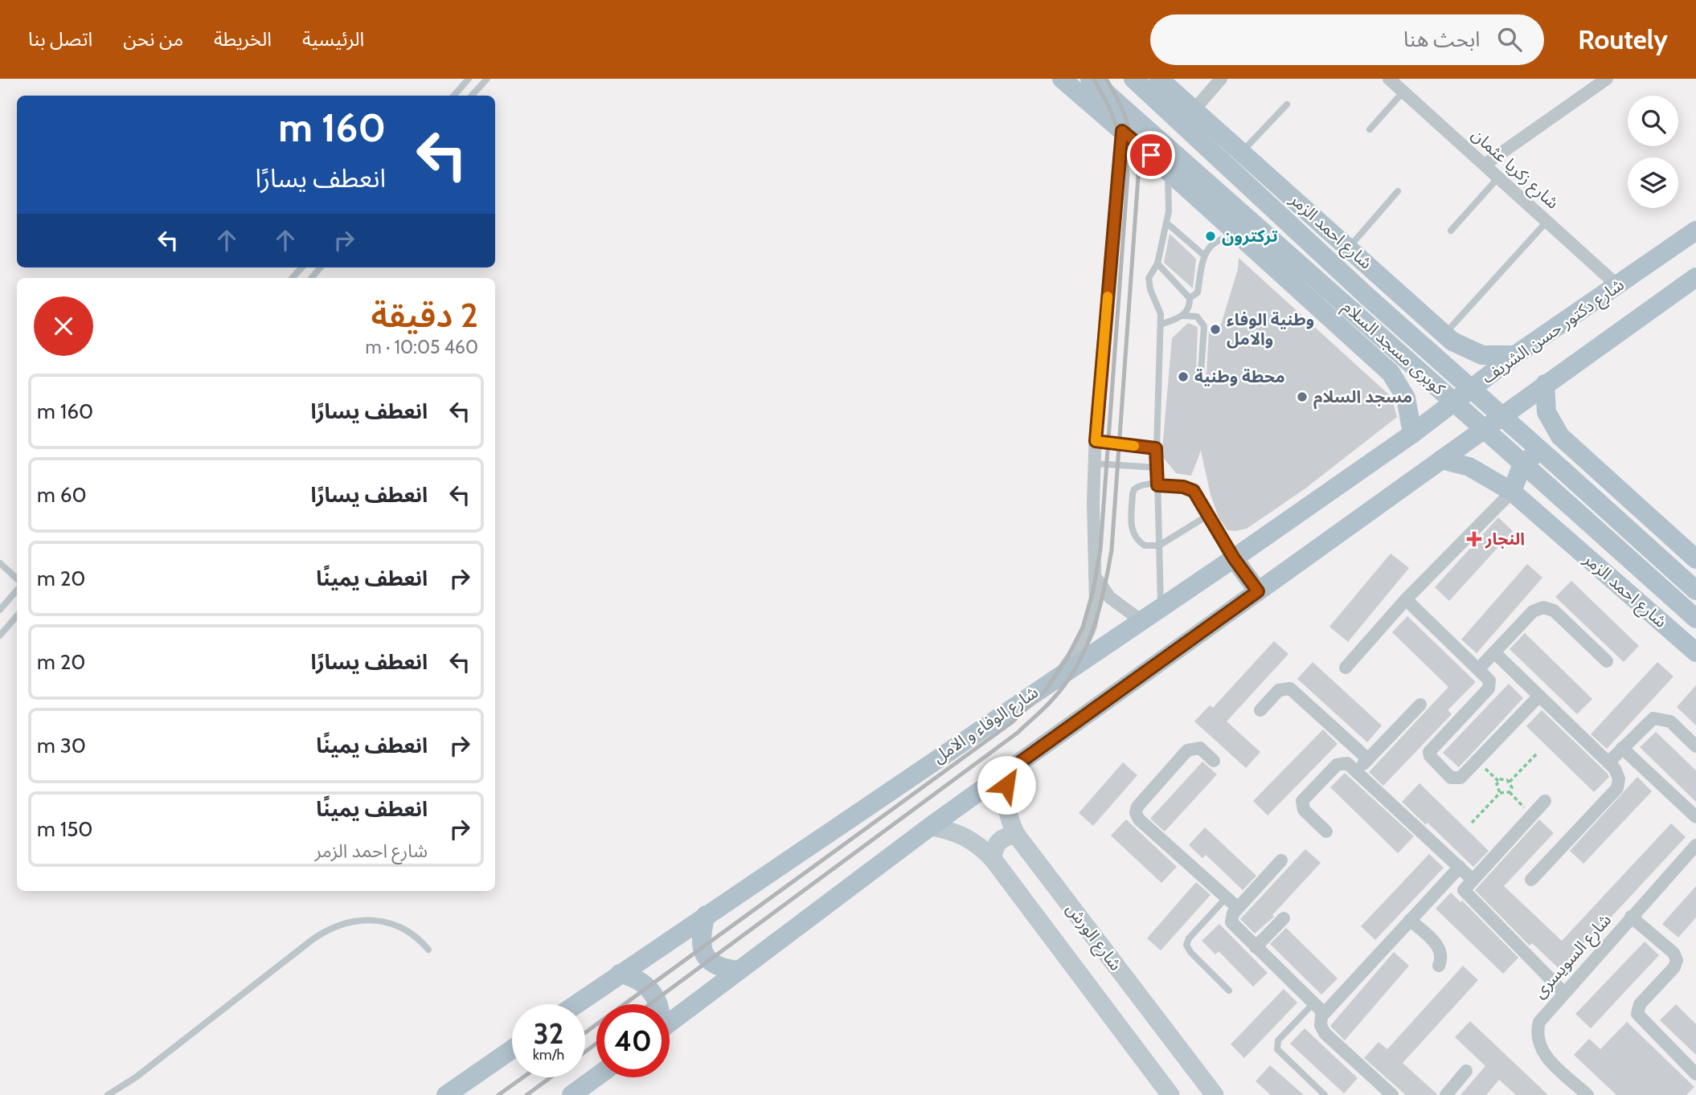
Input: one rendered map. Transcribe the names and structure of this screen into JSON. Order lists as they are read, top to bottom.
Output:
{
  "streets": {
    "main road": [
      "شارع احمد الزمر",
      "شارع دكتور حسن الشريف",
      "كوبرى مسجد السلام",
      "شارع الوفاء و الامل"
    ],
    "street": ["شارع زكريا عثمان", "شارع الورش", "شارع السويسرى"]
  },
  "crossings": [
    ["شارع زكريا عثمان", "شارع دكتور حسن الشريف"],
    ["شارع احمد الزمر", "شارع دكتور حسن الشريف"],
    ["شارع دكتور حسن الشريف", "شارع الوفاء و الامل"]
  ],
  "places": {
    "other": [
      "تركترون",
      "وطنية الوفاء والامل",
      "محطة وطنية",
      "مسجد السلام"
    ],
    "health": ["النجار"]
  },
  "page": {
    "header": "Routely",
    "search": "ابحث هنا",
    "nav": [
      "الرئيسية",
      "الخريطة",
      "من نحن",
      "اتصل بنا"
    ],
    "turn": ["160 m", "انعطف يسارًا"],
    "heading": ["2 دقيقة", "460 m · 10:05"],
    "list": [
      {
        "name": "انعطف يسارًا",
        "value": "160 m"
      },
      {
        "name": "انعطف يسارًا",
        "value": "60 m"
      },
      {
        "name": "انعطف يمينًا",
        "value": "20 m"
      },
      {
        "name": "انعطف يسارًا",
        "value": "20 m"
      },
      {
        "name": "انعطف يمينًا",
        "value": "30 m"
      },
      {
        "name": "انعطف يمينًا",
        "note": "شارع احمد الزمر",
        "value": "150 m"
      }
    ],
    "speed": "32 km/h",
    "limit": "40"
  }
}
